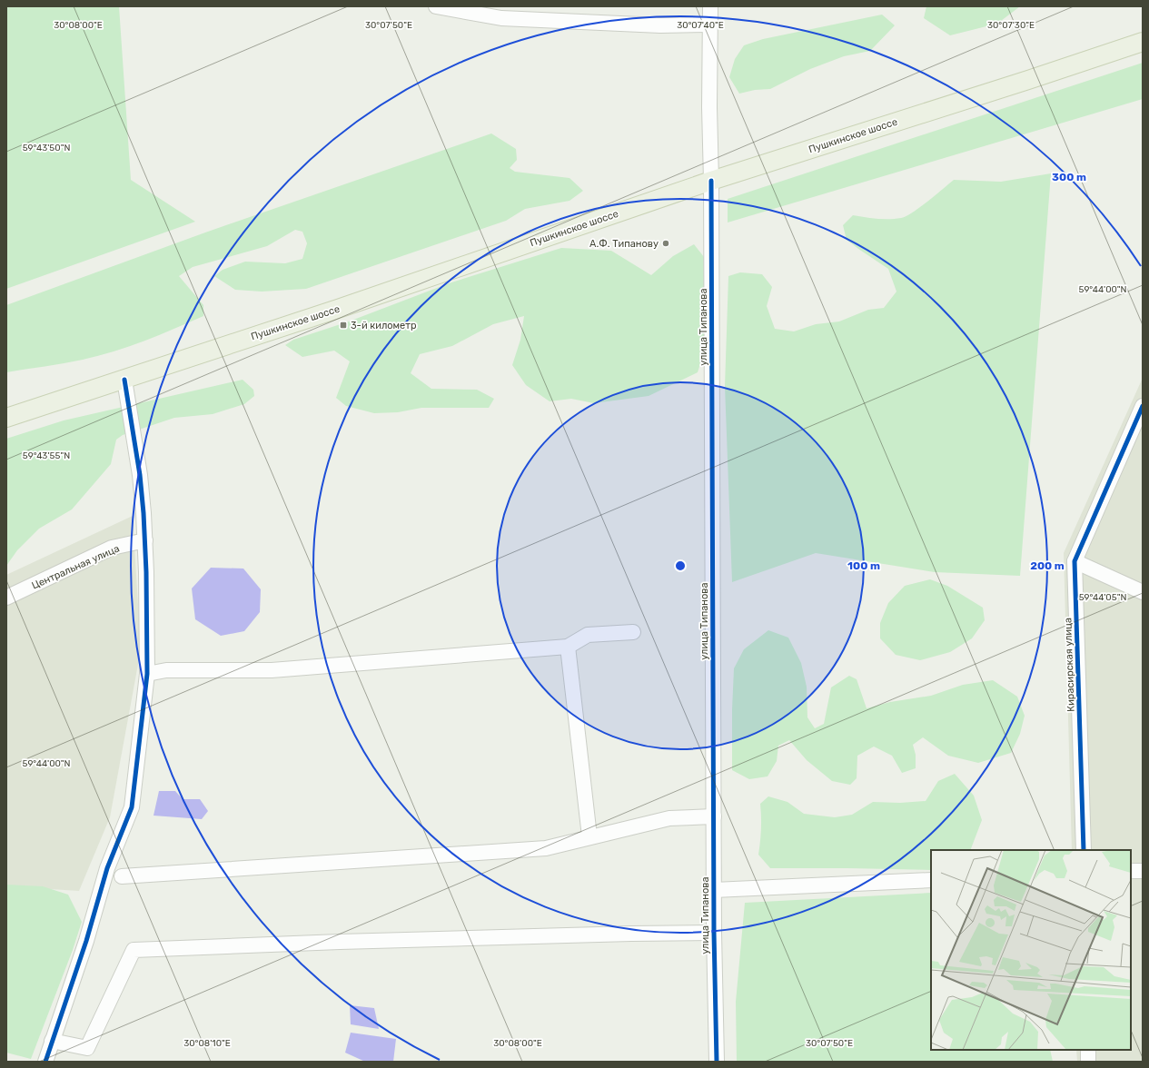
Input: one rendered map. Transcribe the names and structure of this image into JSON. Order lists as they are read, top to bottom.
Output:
{
  "streets": {
    "main road": ["Пушкинское шоссе"],
    "street": ["улица Типанова", "Центральная улица", "Кирасирская улица"]
  },
  "crossings": [
    ["Пушкинское шоссе", "улица Типанова"]
  ],
  "places": {
    "other": ["А.Ф. Типанову"],
    "transit": ["3-й километр"]
  },
  "coordinates": [
    "30°08'00\"E",
    "30°07'50\"E",
    "30°07'40\"E",
    "30°07'30\"E",
    "59°43'50\"N",
    "59°44'00\"N",
    "59°43'55\"N",
    "59°44'05\"N",
    "30°08'10\"E"
  ],
  "rings": ["300 m", "100 m", "200 m"]
}
